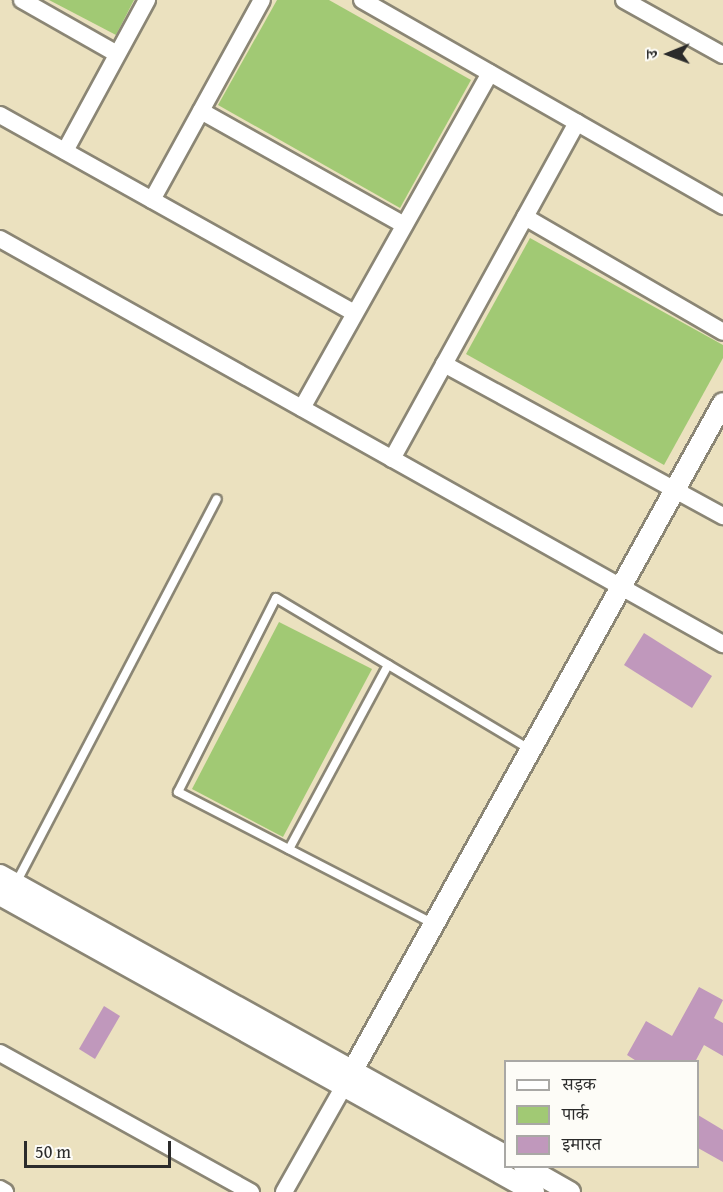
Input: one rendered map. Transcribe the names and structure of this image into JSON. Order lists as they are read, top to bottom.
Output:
{
  "legend": ["सड़क", "पार्क", "इमारत"],
  "scale_bar": "50 m",
  "north": "left"
}
